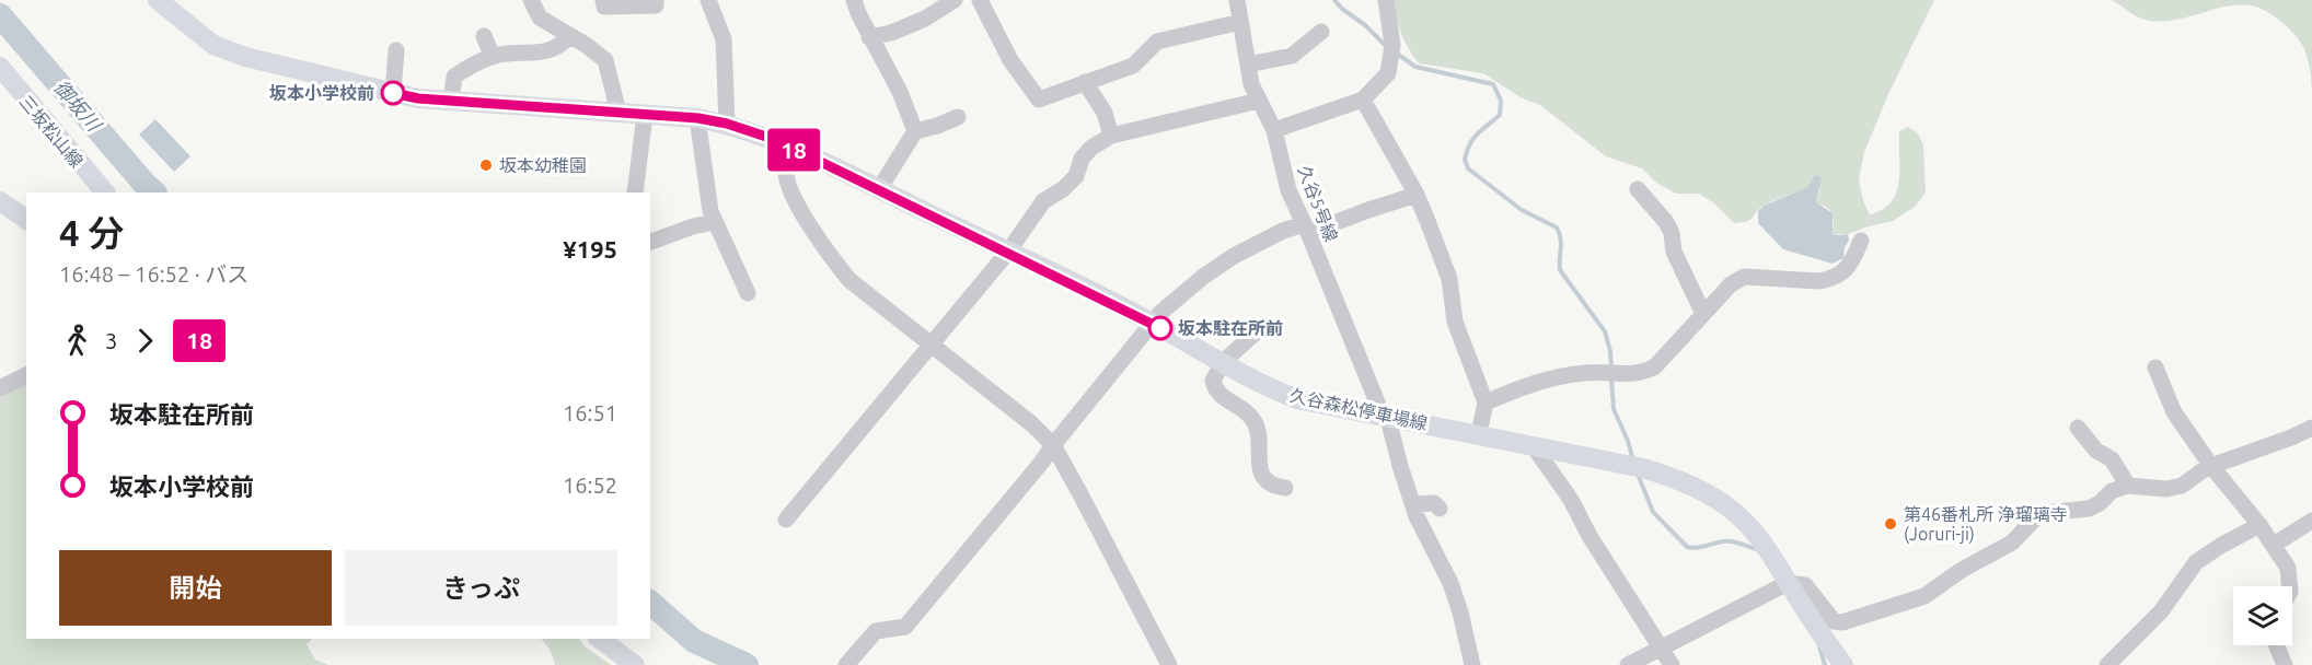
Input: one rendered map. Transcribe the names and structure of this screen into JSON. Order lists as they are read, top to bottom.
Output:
{
  "streets": {
    "main road": ["三坂松山線", "久谷森松停車場線"],
    "street": ["久谷5号線"]
  },
  "crossings": [
    ["久谷5号線", "久谷森松停車場線"]
  ],
  "water": ["御坂川"],
  "places": [
    "坂本小学校前",
    "坂本幼稚園",
    "坂本駐在所前",
    "第46番札所 浄瑠璃寺 (Joruri-ji)"
  ],
  "lines": ["bus line 18"],
  "page": {
    "on_map": "18",
    "heading": ["4 分", "16:48 – 16:52 · バス", "¥195"],
    "legs": ["3", "18"],
    "list": [
      {
        "name": "坂本駐在所前",
        "value": "16:51"
      },
      {
        "name": "坂本小学校前",
        "value": "16:52"
      }
    ],
    "buttons": ["開始", "きっぷ"]
  }
}
